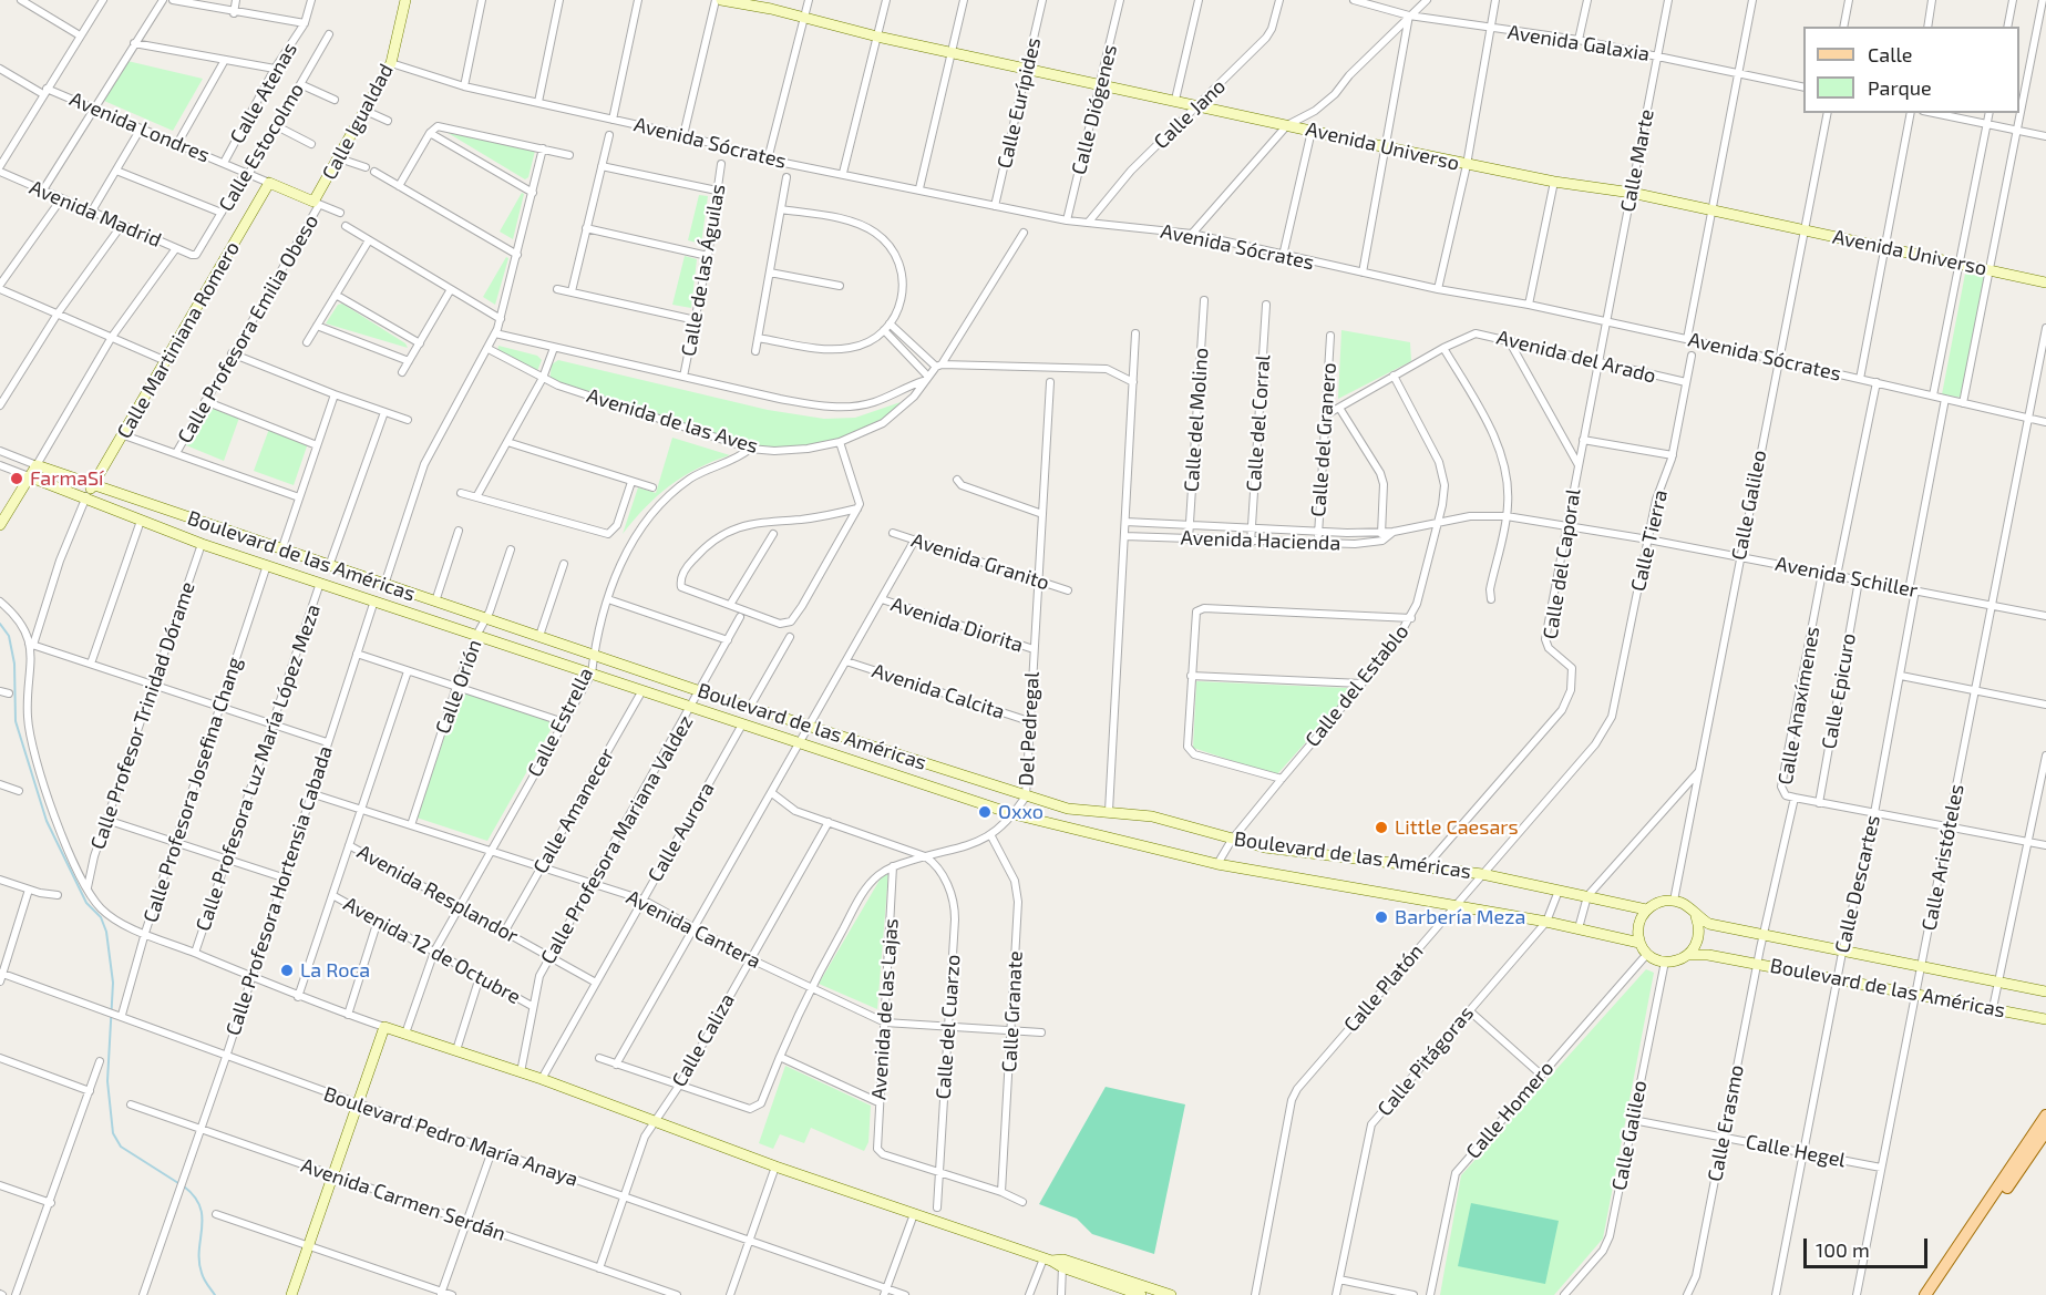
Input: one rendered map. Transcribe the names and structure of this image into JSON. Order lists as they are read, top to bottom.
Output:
{
  "streets": {
    "main road": [
      "Calle Igualdad",
      "Avenida Universo",
      "Calle Martiniana Romero",
      "Boulevard de las Américas"
    ],
    "street": [
      "Avenida Galaxia",
      "Calle Atenas",
      "Calle Eurípides",
      "Calle Diógenes",
      "Calle Jano",
      "Avenida Londres",
      "Avenida Sócrates",
      "Calle Estocolmo",
      "Calle Marte",
      "Avenida Madrid",
      "Calle de las Águilas",
      "Calle Profesora Emilia Obeso",
      "Avenida del Arado",
      "Calle del Molino",
      "Avenida de las Aves",
      "Calle del Corral",
      "Calle del Granero",
      "Calle Galileo",
      "Avenida Hacienda",
      "Calle Tierra",
      "Avenida Granito",
      "Calle del Caporal",
      "Avenida Schiller",
      "Avenida Diorita",
      "Calle del Establo",
      "Calle Orión",
      "Avenida Calcita",
      "Calle Epicuro",
      "Calle Anaxímenes",
      "Calle Profesor Trinidad Dórame",
      "Calle Estrella",
      "Del Pedregal",
      "Calle Profesora Luz María López Meza",
      "Calle Profesora Josefina Chang",
      "Calle Amanecer",
      "Calle Aurora",
      "Calle Profesora Mariana Valdez",
      "Calle Aristóteles",
      "Calle Descartes",
      "Calle Profesora Hortensia Cabada",
      "Avenida Resplandor",
      "Avenida Cantera",
      "Avenida 12 de Octubre",
      "Calle Platón",
      "Avenida de las Lajas",
      "Calle Granate",
      "Calle del Cuarzo",
      "Calle Caliza",
      "Calle Pitágoras",
      "Calle Homero",
      "Calle Erasmo",
      "Boulevard Pedro María Anaya",
      "Calle Hegel",
      "Avenida Carmen Serdán"
    ]
  },
  "crossings": [
    ["Avenida Galaxia", "Calle Marte"],
    ["Calle Atenas", "Avenida Londres"],
    ["Calle Eurípides", "Avenida Sócrates"],
    ["Calle Eurípides", "Avenida Universo"],
    ["Calle Diógenes", "Avenida Sócrates"],
    ["Calle Diógenes", "Avenida Universo"],
    ["Calle Jano", "Avenida Sócrates"],
    ["Calle Jano", "Avenida Universo"],
    ["Calle Igualdad", "Avenida Sócrates"],
    ["Calle Igualdad", "Calle Profesora Emilia Obeso"],
    ["Avenida Londres", "Calle Estocolmo"],
    ["Avenida Londres", "Calle Martiniana Romero"],
    ["Avenida Sócrates", "Calle Marte"],
    ["Avenida Sócrates", "Calle Galileo"],
    ["Avenida Sócrates", "Calle del Caporal"],
    ["Avenida Sócrates", "Calle Aristóteles"],
    ["Avenida Sócrates", "Calle Descartes"],
    ["Avenida Universo", "Calle Marte"],
    ["Avenida Universo", "Calle Galileo"],
    ["Calle Estocolmo", "Avenida Madrid"],
    ["Calle Marte", "Calle del Caporal"],
    ["Calle de las Águilas", "Avenida de las Aves"],
    ["Calle Martiniana Romero", "Boulevard de las Américas"],
    ["Avenida del Arado", "Calle del Granero"],
    ["Avenida del Arado", "Calle Tierra"],
    ["Avenida del Arado", "Calle del Caporal"],
    ["Avenida del Arado", "Calle del Establo"],
    ["Calle del Molino", "Avenida Hacienda"],
    ["Avenida de las Aves", "Calle Estrella"],
    ["Calle del Corral", "Avenida Hacienda"],
    ["Calle del Granero", "Avenida Hacienda"],
    ["Calle Galileo", "Boulevard de las Américas"],
    ["Calle Galileo", "Avenida Schiller"],
    ["Calle Galileo", "Calle Homero"],
    ["Calle Galileo", "Calle Hegel"],
    ["Avenida Hacienda", "Calle Tierra"],
    ["Avenida Hacienda", "Calle del Caporal"],
    ["Avenida Hacienda", "Avenida Schiller"],
    ["Avenida Hacienda", "Calle del Establo"],
    ["Calle Tierra", "Avenida Schiller"],
    ["Calle Tierra", "Calle Platón"],
    ["Boulevard de las Américas", "Calle del Caporal"],
    ["Boulevard de las Américas", "Calle del Establo"],
    ["Boulevard de las Américas", "Calle Orión"],
    ["Boulevard de las Américas", "Calle Anaxímenes"],
    ["Boulevard de las Américas", "Calle Profesor Trinidad Dórame"],
    ["Boulevard de las Américas", "Calle Estrella"],
    ["Boulevard de las Américas", "Del Pedregal"],
    ["Boulevard de las Américas", "Calle Profesora Luz María López Meza"],
    ["Boulevard de las Américas", "Calle Profesora Josefina Chang"],
    ["Boulevard de las Américas", "Calle Amanecer"],
    ["Boulevard de las Américas", "Calle Aurora"],
    ["Boulevard de las Américas", "Calle Profesora Mariana Valdez"],
    ["Boulevard de las Américas", "Calle Aristóteles"],
    ["Boulevard de las Américas", "Calle Descartes"],
    ["Boulevard de las Américas", "Calle Profesora Hortensia Cabada"],
    ["Boulevard de las Américas", "Calle Platón"],
    ["Boulevard de las Américas", "Calle Pitágoras"],
    ["Boulevard de las Américas", "Calle Homero"],
    ["Boulevard de las Américas", "Calle Erasmo"],
    ["Avenida Granito", "Del Pedregal"],
    ["Avenida Schiller", "Calle Epicuro"],
    ["Avenida Schiller", "Calle Anaxímenes"],
    ["Avenida Schiller", "Calle Aristóteles"],
    ["Avenida Schiller", "Calle Descartes"],
    ["Avenida Diorita", "Del Pedregal"],
    ["Calle Orión", "Avenida Cantera"],
    ["Avenida Calcita", "Del Pedregal"],
    ["Calle Anaxímenes", "Calle Erasmo"],
    ["Calle Estrella", "Avenida Resplandor"],
    ["Calle Estrella", "Avenida Cantera"],
    ["Calle Estrella", "Avenida 12 de Octubre"],
    ["Del Pedregal", "Avenida Cantera"],
    ["Del Pedregal", "Avenida de las Lajas"],
    ["Del Pedregal", "Calle Granate"],
    ["Del Pedregal", "Calle del Cuarzo"],
    ["Del Pedregal", "Calle Caliza"],
    ["Calle Profesora Josefina Chang", "Boulevard Pedro María Anaya"],
    ["Calle Amanecer", "Avenida Resplandor"],
    ["Calle Amanecer", "Avenida Cantera"],
    ["Calle Aurora", "Avenida Resplandor"],
    ["Calle Aurora", "Avenida Cantera"],
    ["Calle Profesora Mariana Valdez", "Avenida Resplandor"],
    ["Calle Profesora Mariana Valdez", "Avenida Cantera"],
    ["Calle Profesora Mariana Valdez", "Avenida 12 de Octubre"],
    ["Calle Aristóteles", "Calle Hegel"],
    ["Calle Descartes", "Calle Hegel"],
    ["Calle Profesora Hortensia Cabada", "Avenida Cantera"],
    ["Calle Profesora Hortensia Cabada", "Boulevard Pedro María Anaya"],
    ["Calle Profesora Hortensia Cabada", "Avenida Carmen Serdán"],
    ["Avenida Cantera", "Avenida de las Lajas"],
    ["Avenida Cantera", "Calle Granate"],
    ["Avenida Cantera", "Calle del Cuarzo"],
    ["Avenida Cantera", "Calle Caliza"],
    ["Avenida de las Lajas", "Calle del Cuarzo"],
    ["Calle Caliza", "Boulevard Pedro María Anaya"],
    ["Calle Caliza", "Avenida Carmen Serdán"],
    ["Calle Erasmo", "Calle Hegel"]
  ],
  "places": [
    "FarmaSí",
    "Oxxo",
    "Little Caesars",
    "Barbería Meza",
    "La Roca"
  ],
  "legend": ["Calle", "Parque"],
  "scale_bar": "100 m"
}
